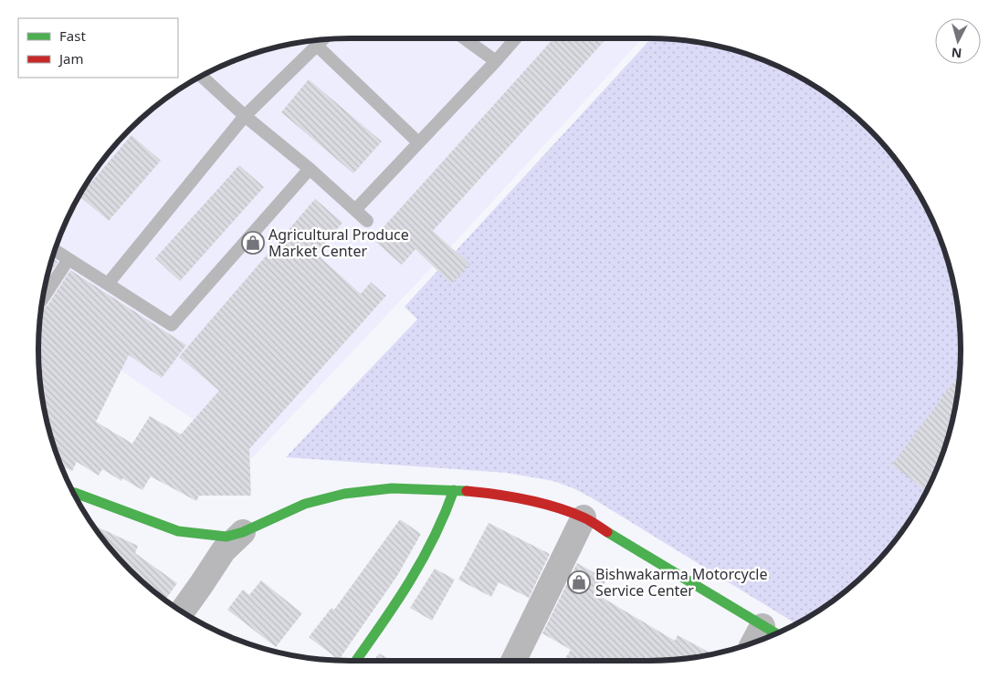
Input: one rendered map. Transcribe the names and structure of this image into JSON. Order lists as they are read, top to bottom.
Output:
{
  "places": {
    "shop": ["Agricultural Produce Market Center", "Bishwakarma Motorcycle Service Center"]
  },
  "legend": ["Fast", "Jam"],
  "north": "bottom"
}
